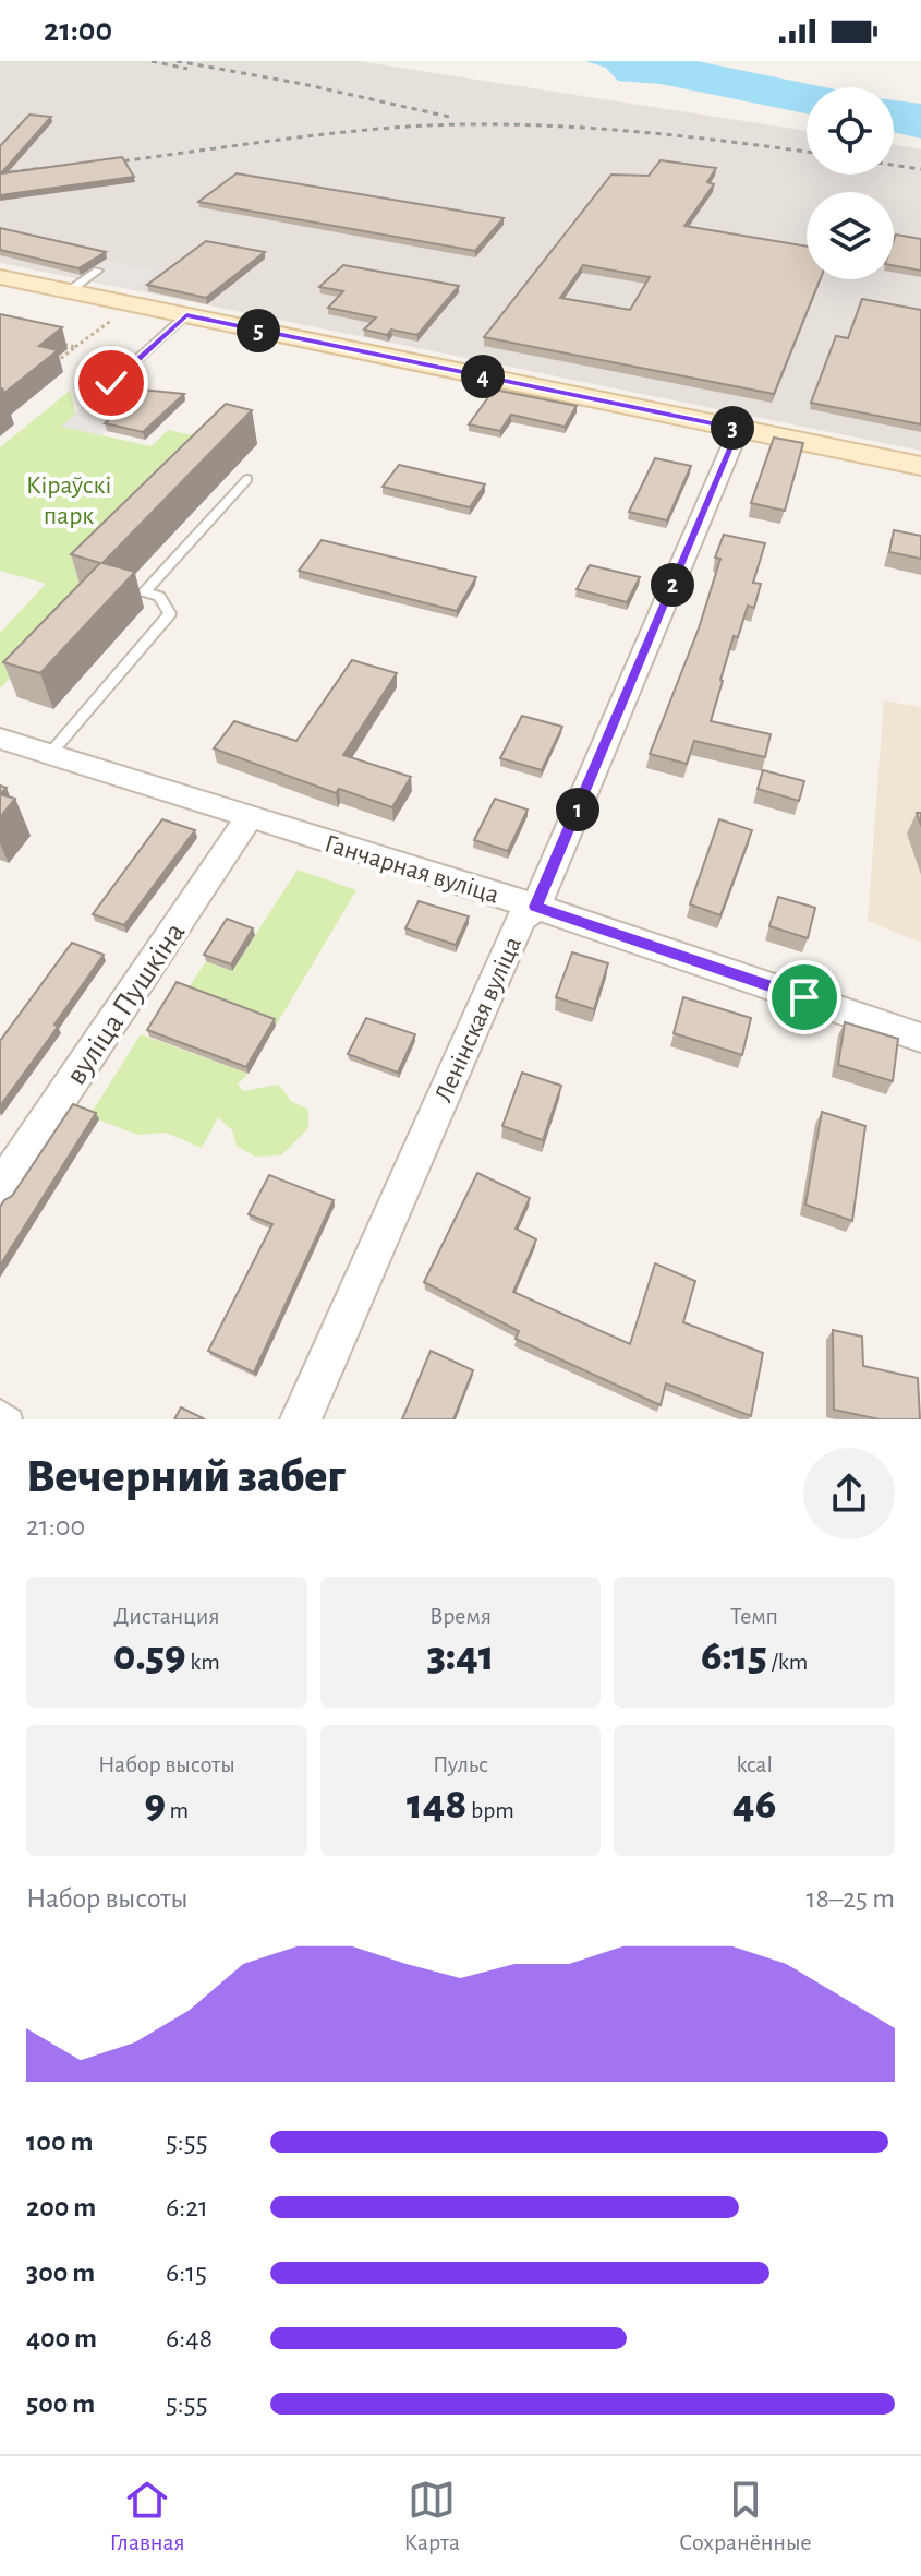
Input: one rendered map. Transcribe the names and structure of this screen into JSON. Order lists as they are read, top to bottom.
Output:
{
  "streets": {
    "street": ["Ганчарная вуліца", "вуліца Пушкіна", "Ленінская вуліца"]
  },
  "crossings": [
    ["Ганчарная вуліца", "вуліца Пушкіна"],
    ["Ганчарная вуліца", "Ленінская вуліца"]
  ],
  "parks": ["Кіраўскі парк"],
  "page": {
    "status": "21:00",
    "pins": [
      "5",
      "4",
      "3",
      "2",
      "1"
    ],
    "heading": ["Вечерний забег", "21:00"],
    "stats": [
      ["Дистанция", "0.59 km"],
      ["Время", "3:41"],
      ["Темп", "6:15 /km"],
      ["Набор высоты", "9 m"],
      ["Пульс", "148 bpm"],
      ["kcal", "46"]
    ],
    "chart": ["Набор высоты", "18–25 m"],
    "list": [
      {
        "name": "100 m",
        "note": "5:55"
      },
      {
        "name": "200 m",
        "note": "6:21"
      },
      {
        "name": "300 m",
        "note": "6:15"
      },
      {
        "name": "400 m",
        "note": "6:48"
      },
      {
        "name": "500 m",
        "note": "5:55"
      }
    ],
    "tabs": ["Главная", "Карта", "Сохранённые"]
  }
}
